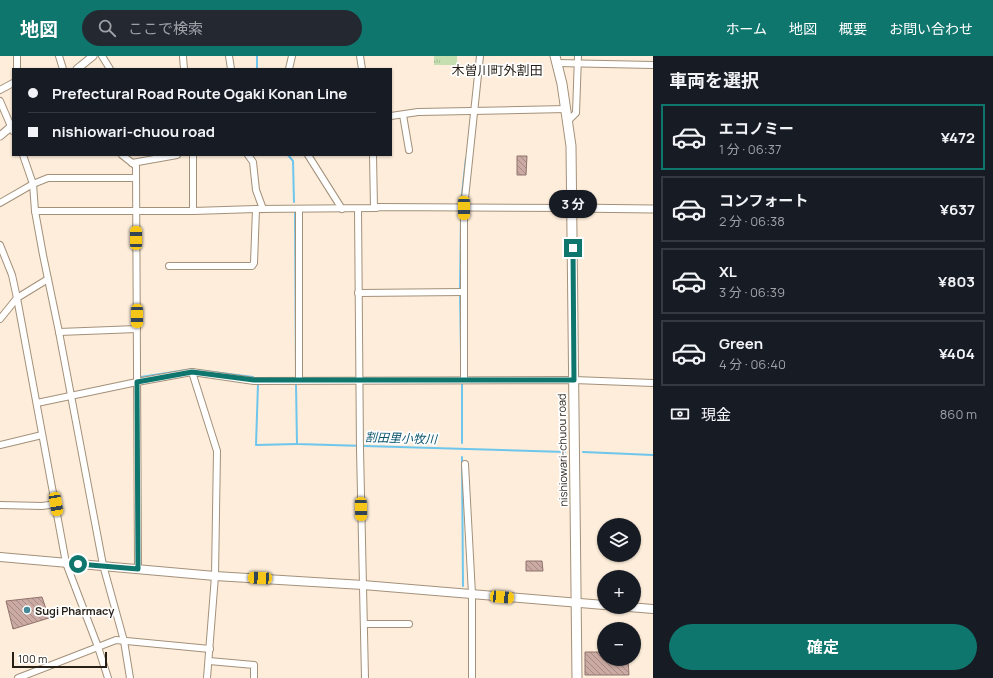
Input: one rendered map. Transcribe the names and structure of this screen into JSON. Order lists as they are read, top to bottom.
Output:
{
  "streets": {
    "main road": ["nishiowari-chuou road"]
  },
  "districts": ["木曽川町外割田"],
  "water": ["割田里小牧川"],
  "places": ["Sugi Pharmacy"],
  "scale_bar": "100 m",
  "page": {
    "header": "地図",
    "search": "ここで検索",
    "nav": [
      "ホーム",
      "地図",
      "概要",
      "お問い合わせ"
    ],
    "heading": "車両を選択",
    "banner": ["Prefectural Road Route Ogaki Konan Line", "nishiowari-chuou road"],
    "list": [
      {
        "name": "エコノミー",
        "note": "1 分 · 06:37",
        "value": "¥472"
      },
      {
        "name": "コンフォート",
        "note": "2 分 · 06:38",
        "value": "¥637"
      },
      {
        "name": "XL",
        "note": "3 分 · 06:39",
        "value": "¥803"
      },
      {
        "name": "Green",
        "note": "4 分 · 06:40",
        "value": "¥404"
      }
    ],
    "bubble": "3 分",
    "pay": ["現金", "860 m"],
    "map_buttons": ["+", "−"],
    "buttons": "確定",
    "scale": "100 m"
  }
}
